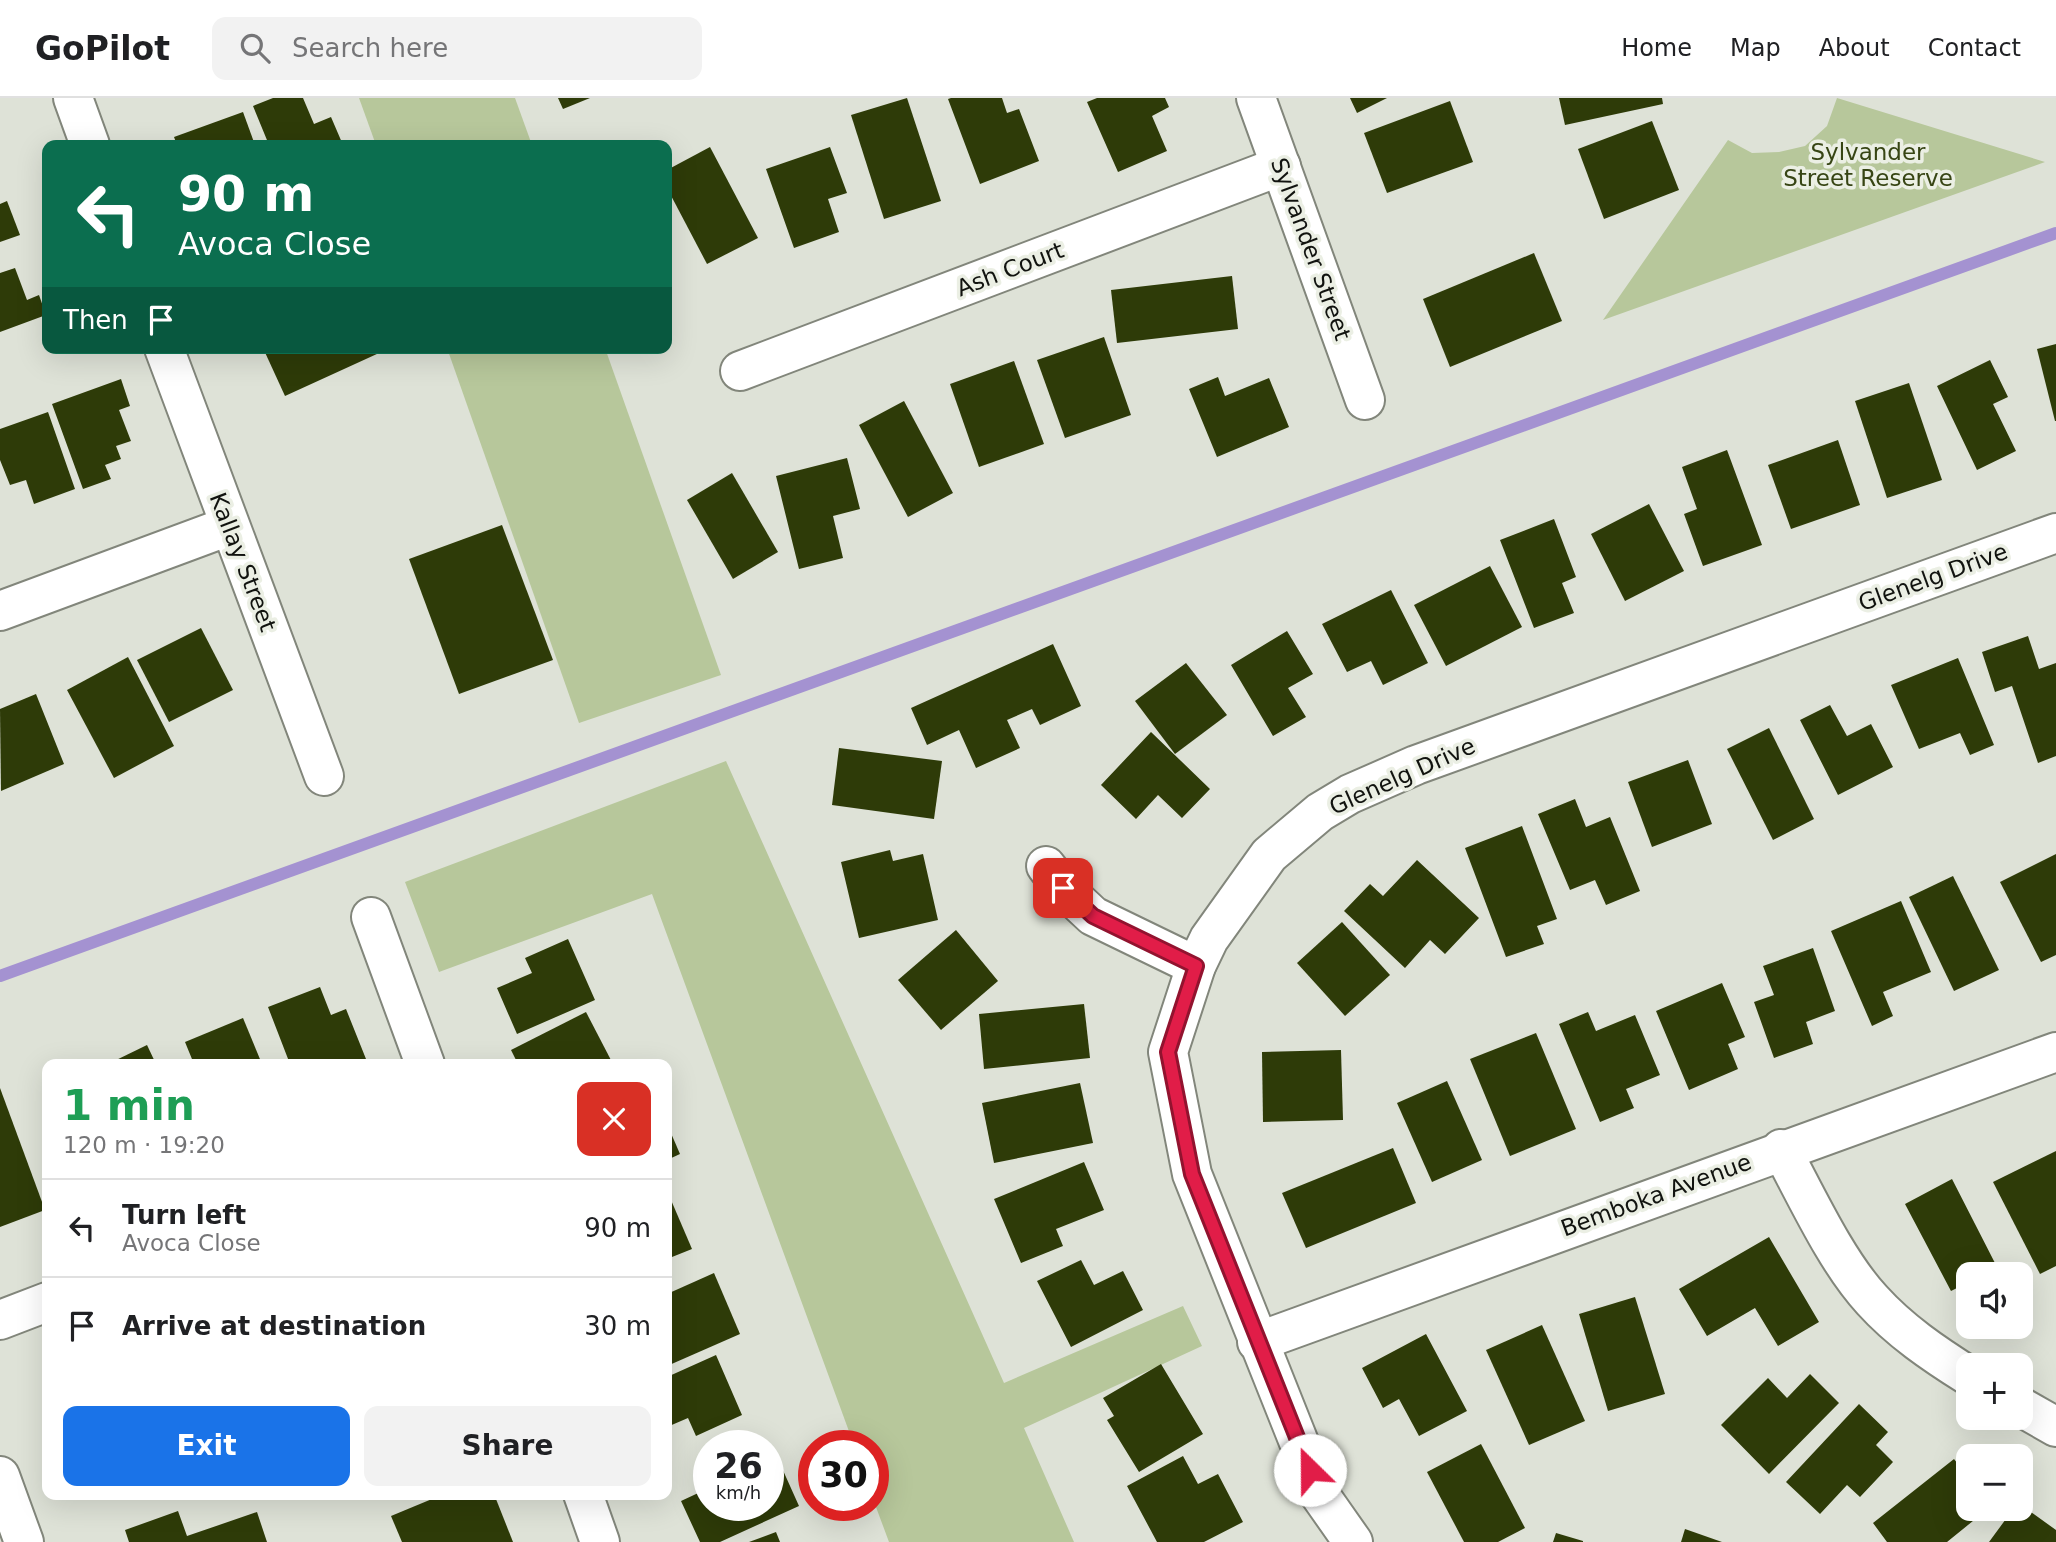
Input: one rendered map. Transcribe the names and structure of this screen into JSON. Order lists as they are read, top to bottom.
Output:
{
  "streets": {
    "street": [
      "Sylvander Street",
      "Ash Court",
      "Kallay Street",
      "Glenelg Drive",
      "Bemboka Avenue"
    ]
  },
  "crossings": [
    ["Sylvander Street", "Ash Court"],
    ["Glenelg Drive", "Bemboka Avenue"]
  ],
  "parks": ["Sylvander Street Reserve"],
  "page": {
    "header": "GoPilot",
    "search": "Search here",
    "nav": [
      "Home",
      "Map",
      "About",
      "Contact"
    ],
    "turn": ["90 m", "Avoca Close"],
    "then": "Then",
    "heading": ["1 min", "120 m · 19:20"],
    "list": [
      {
        "name": "Turn left",
        "note": "Avoca Close",
        "value": "90 m"
      },
      {
        "name": "Arrive at destination",
        "value": "30 m"
      }
    ],
    "map_buttons": ["+", "−"],
    "buttons": ["Exit", "Share"],
    "speed": "26 km/h",
    "limit": "30"
  }
}
